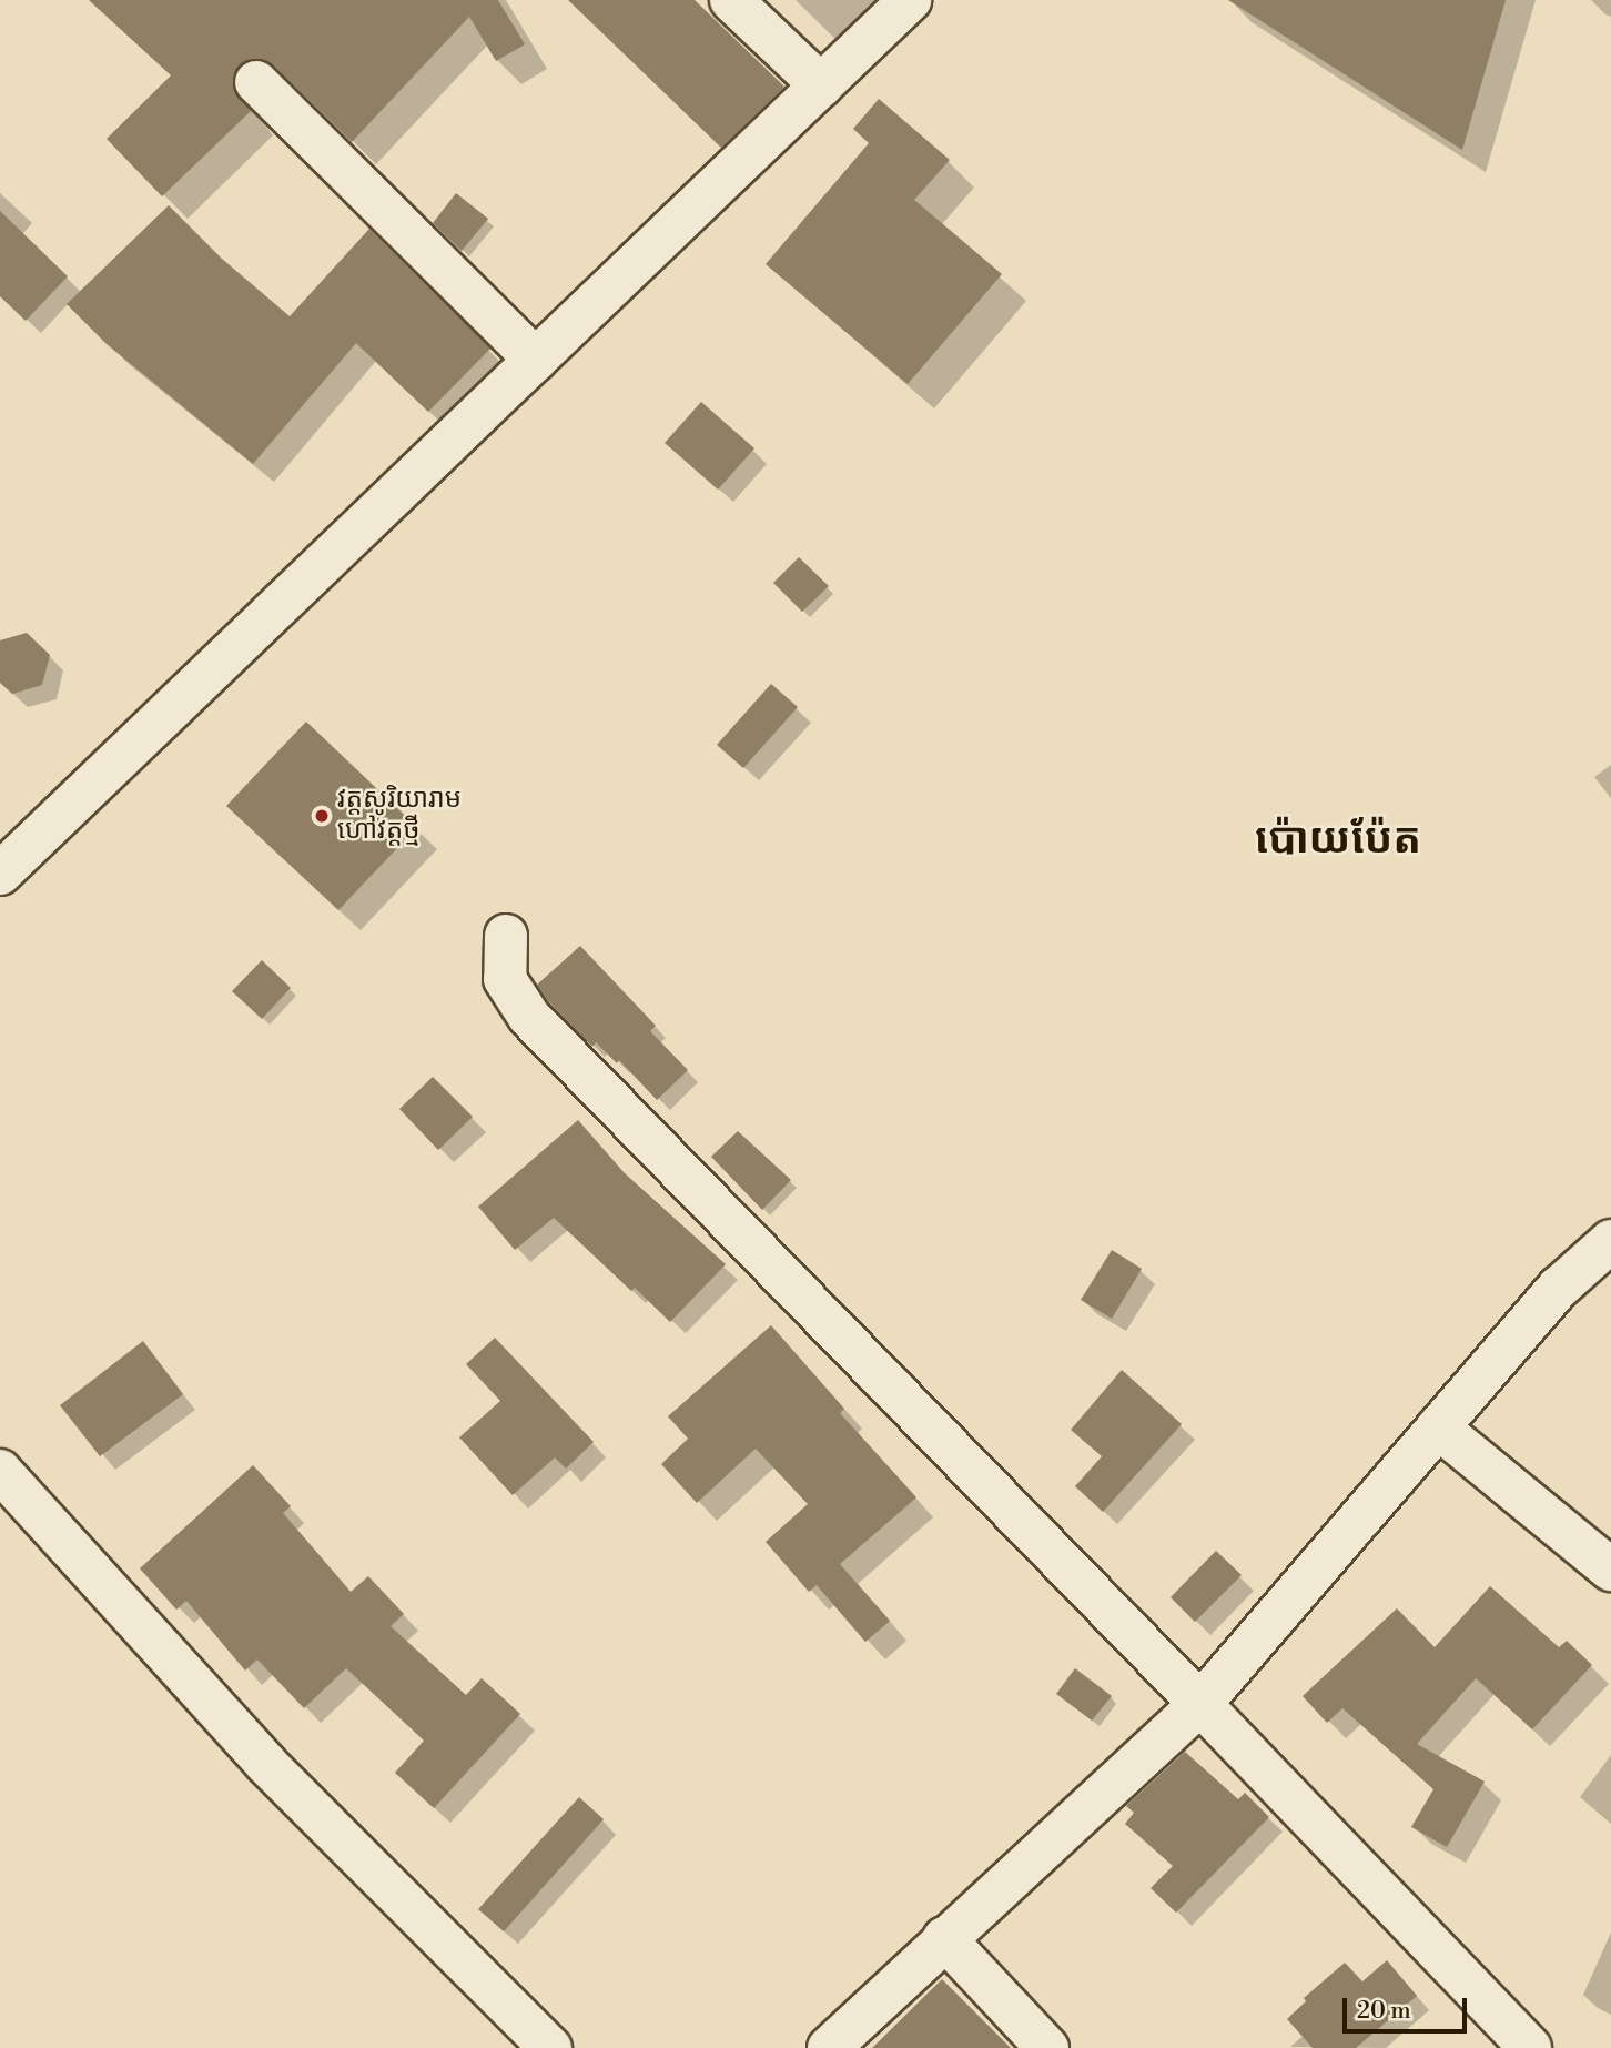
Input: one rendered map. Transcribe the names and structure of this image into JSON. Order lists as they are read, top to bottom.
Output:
{
  "districts": ["ប៉ោយប៉ែត"],
  "places": ["វត្តសូរិយារាម ហៅវត្តថ្មី"],
  "scale_bar": "20 m"
}
